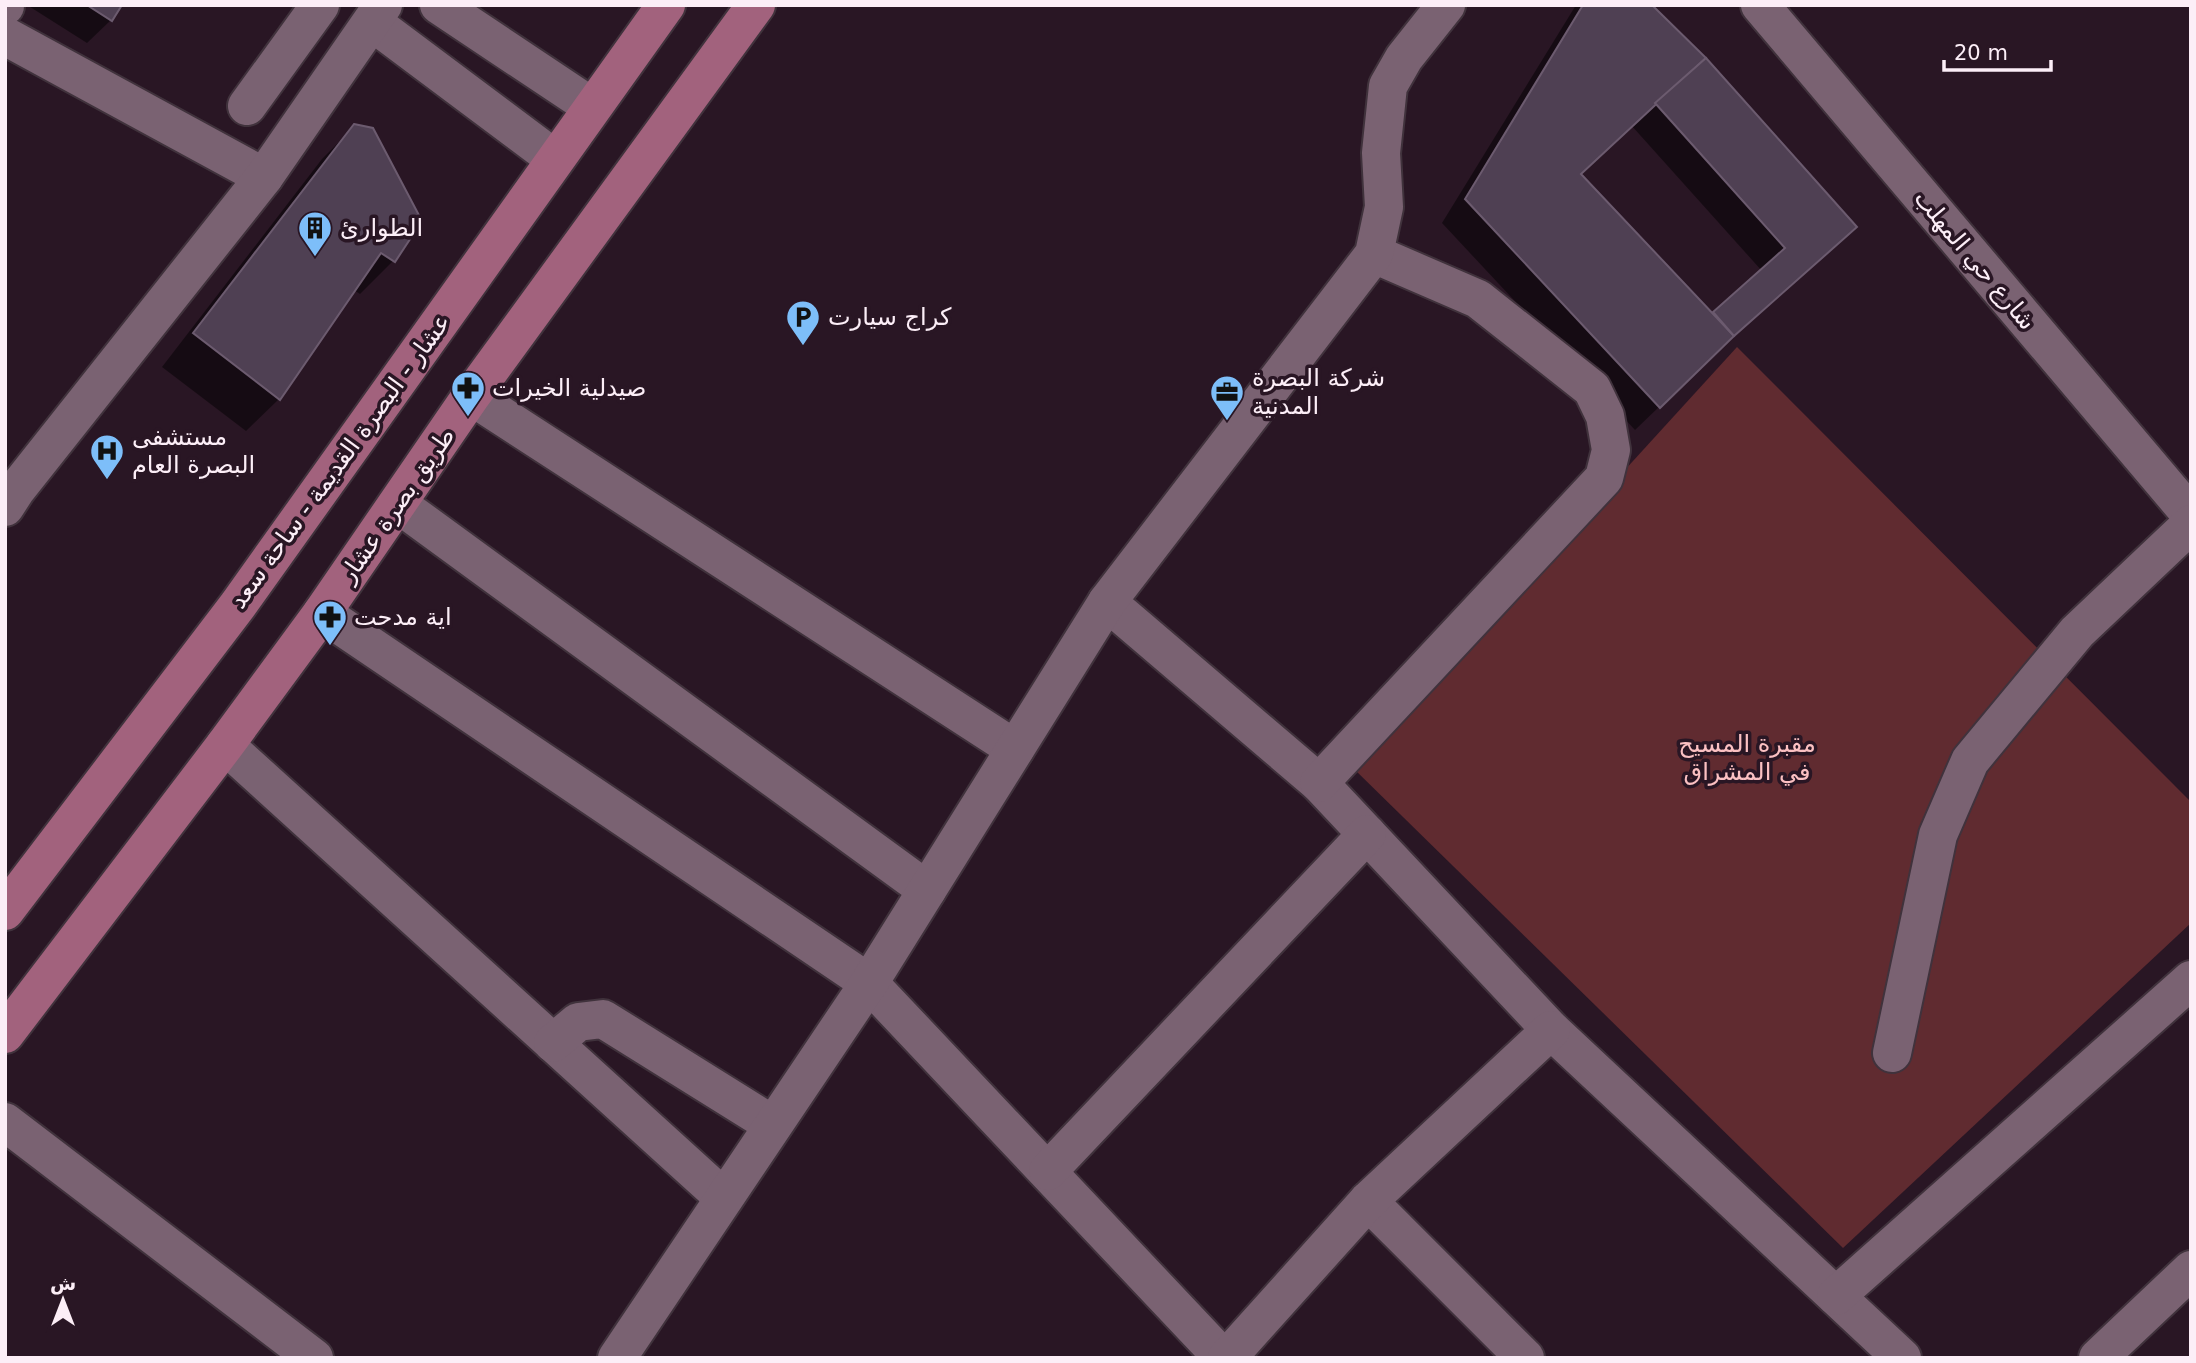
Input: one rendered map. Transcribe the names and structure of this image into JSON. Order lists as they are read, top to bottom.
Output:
{
  "streets": {
    "main road": ["عشار - البصرة القديمة - ساحة سعد", "طريق بصرة عشار"],
    "street": ["شارع حي المهلب"]
  },
  "parks": ["مقبرة المسيح في المشراق"],
  "places": {
    "building": ["الطوارئ"],
    "parking": ["كراج سيارت"],
    "pharmacy": ["صيدلية الخيرات", "اية مدحت"],
    "office": ["شركة البصرة المدنية"],
    "hospital": ["مستشفى البصرة العام"]
  },
  "scale_bar": "20 m",
  "north": "top"
}
